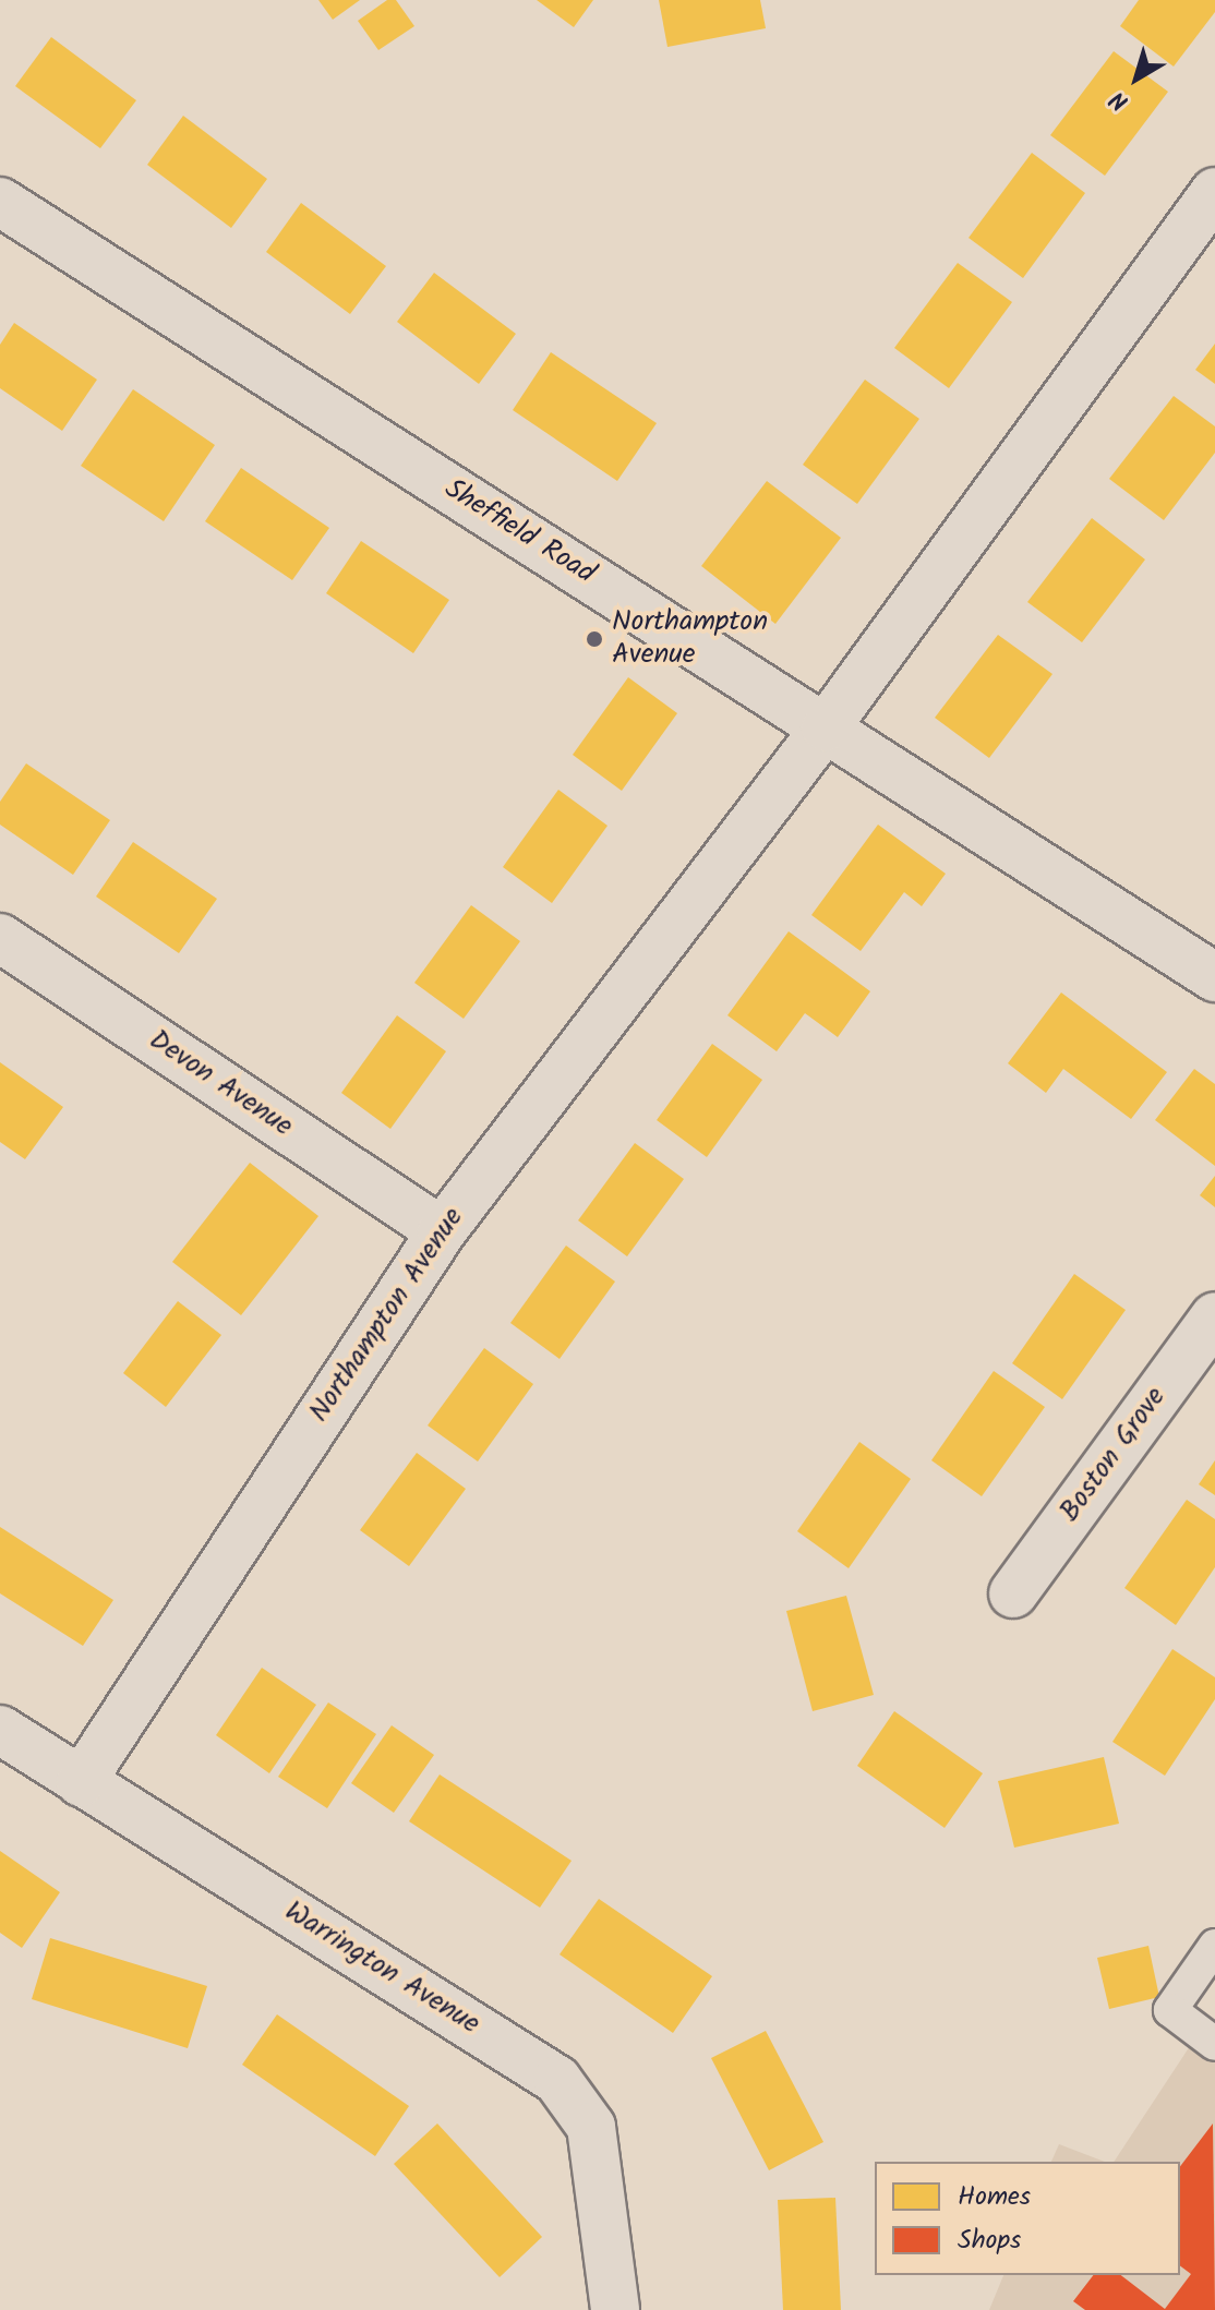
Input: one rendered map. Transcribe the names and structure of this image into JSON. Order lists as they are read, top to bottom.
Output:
{
  "streets": {
    "street": [
      "Sheffield Road",
      "Devon Avenue",
      "Northampton Avenue",
      "Boston Grove",
      "Warrington Avenue"
    ]
  },
  "crossings": [
    ["Sheffield Road", "Northampton Avenue"],
    ["Devon Avenue", "Northampton Avenue"],
    ["Northampton Avenue", "Warrington Avenue"]
  ],
  "places": ["Northampton Avenue"],
  "legend": ["Homes", "Shops"],
  "north": "bottom left"
}
